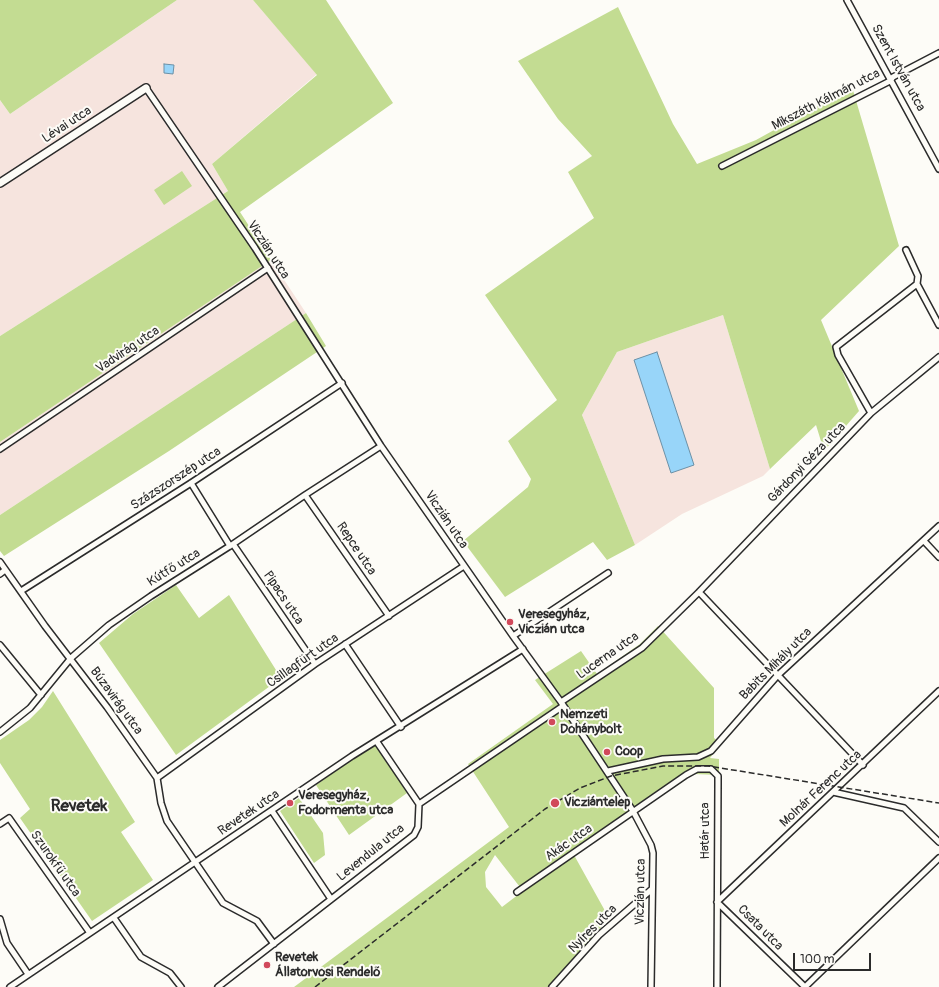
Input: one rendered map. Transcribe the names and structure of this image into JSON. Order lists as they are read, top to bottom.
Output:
{
  "streets": {
    "street": [
      "Szent István utca",
      "Mikszáth Kálmán utca",
      "Lévai utca",
      "Viczián utca",
      "Vadvirág utca",
      "Gárdonyi Géza utca",
      "Százszorszép utca",
      "Repce utca",
      "Kútfő utca",
      "Pipacs utca",
      "Lucerna utca",
      "Csillagfürt utca",
      "Babits Mihály utca",
      "Búzavirág utca",
      "Molnár Ferenc utca",
      "Revetek utca",
      "Határ utca",
      "Akác utca",
      "Levendula utca",
      "Szurokfű utca",
      "Csata utca",
      "Nyíres utca"
    ]
  },
  "crossings": [
    ["Szent István utca", "Mikszáth Kálmán utca"],
    ["Lévai utca", "Viczián utca"],
    ["Viczián utca", "Vadvirág utca"],
    ["Viczián utca", "Százszorszép utca"],
    ["Viczián utca", "Kútfő utca"],
    ["Viczián utca", "Lucerna utca"],
    ["Viczián utca", "Csillagfürt utca"],
    ["Viczián utca", "Babits Mihály utca"],
    ["Viczián utca", "Revetek utca"],
    ["Viczián utca", "Határ utca"],
    ["Viczián utca", "Akác utca"],
    ["Viczián utca", "Nyíres utca"],
    ["Gárdonyi Géza utca", "Lucerna utca"],
    ["Százszorszép utca", "Pipacs utca"],
    ["Százszorszép utca", "Búzavirág utca"],
    ["Repce utca", "Kútfő utca"],
    ["Repce utca", "Csillagfürt utca"],
    ["Kútfő utca", "Pipacs utca"],
    ["Kútfő utca", "Búzavirág utca"],
    ["Pipacs utca", "Csillagfürt utca"],
    ["Csillagfürt utca", "Búzavirág utca"],
    ["Búzavirág utca", "Revetek utca"],
    ["Búzavirág utca", "Levendula utca"],
    ["Molnár Ferenc utca", "Határ utca"],
    ["Molnár Ferenc utca", "Csata utca"],
    ["Revetek utca", "Szurokfű utca"],
    ["Határ utca", "Akác utca"],
    ["Határ utca", "Csata utca"]
  ],
  "districts": ["Revetek"],
  "places": [
    "Veresegyház, Viczián utca",
    "Nemzeti Dohánybolt",
    "Coop",
    "Veresegyház, Fodormenta utca",
    "Vicziántelep",
    "Revetek Állatorvosi Rendelő"
  ],
  "scale_bar": "100 m"
}
